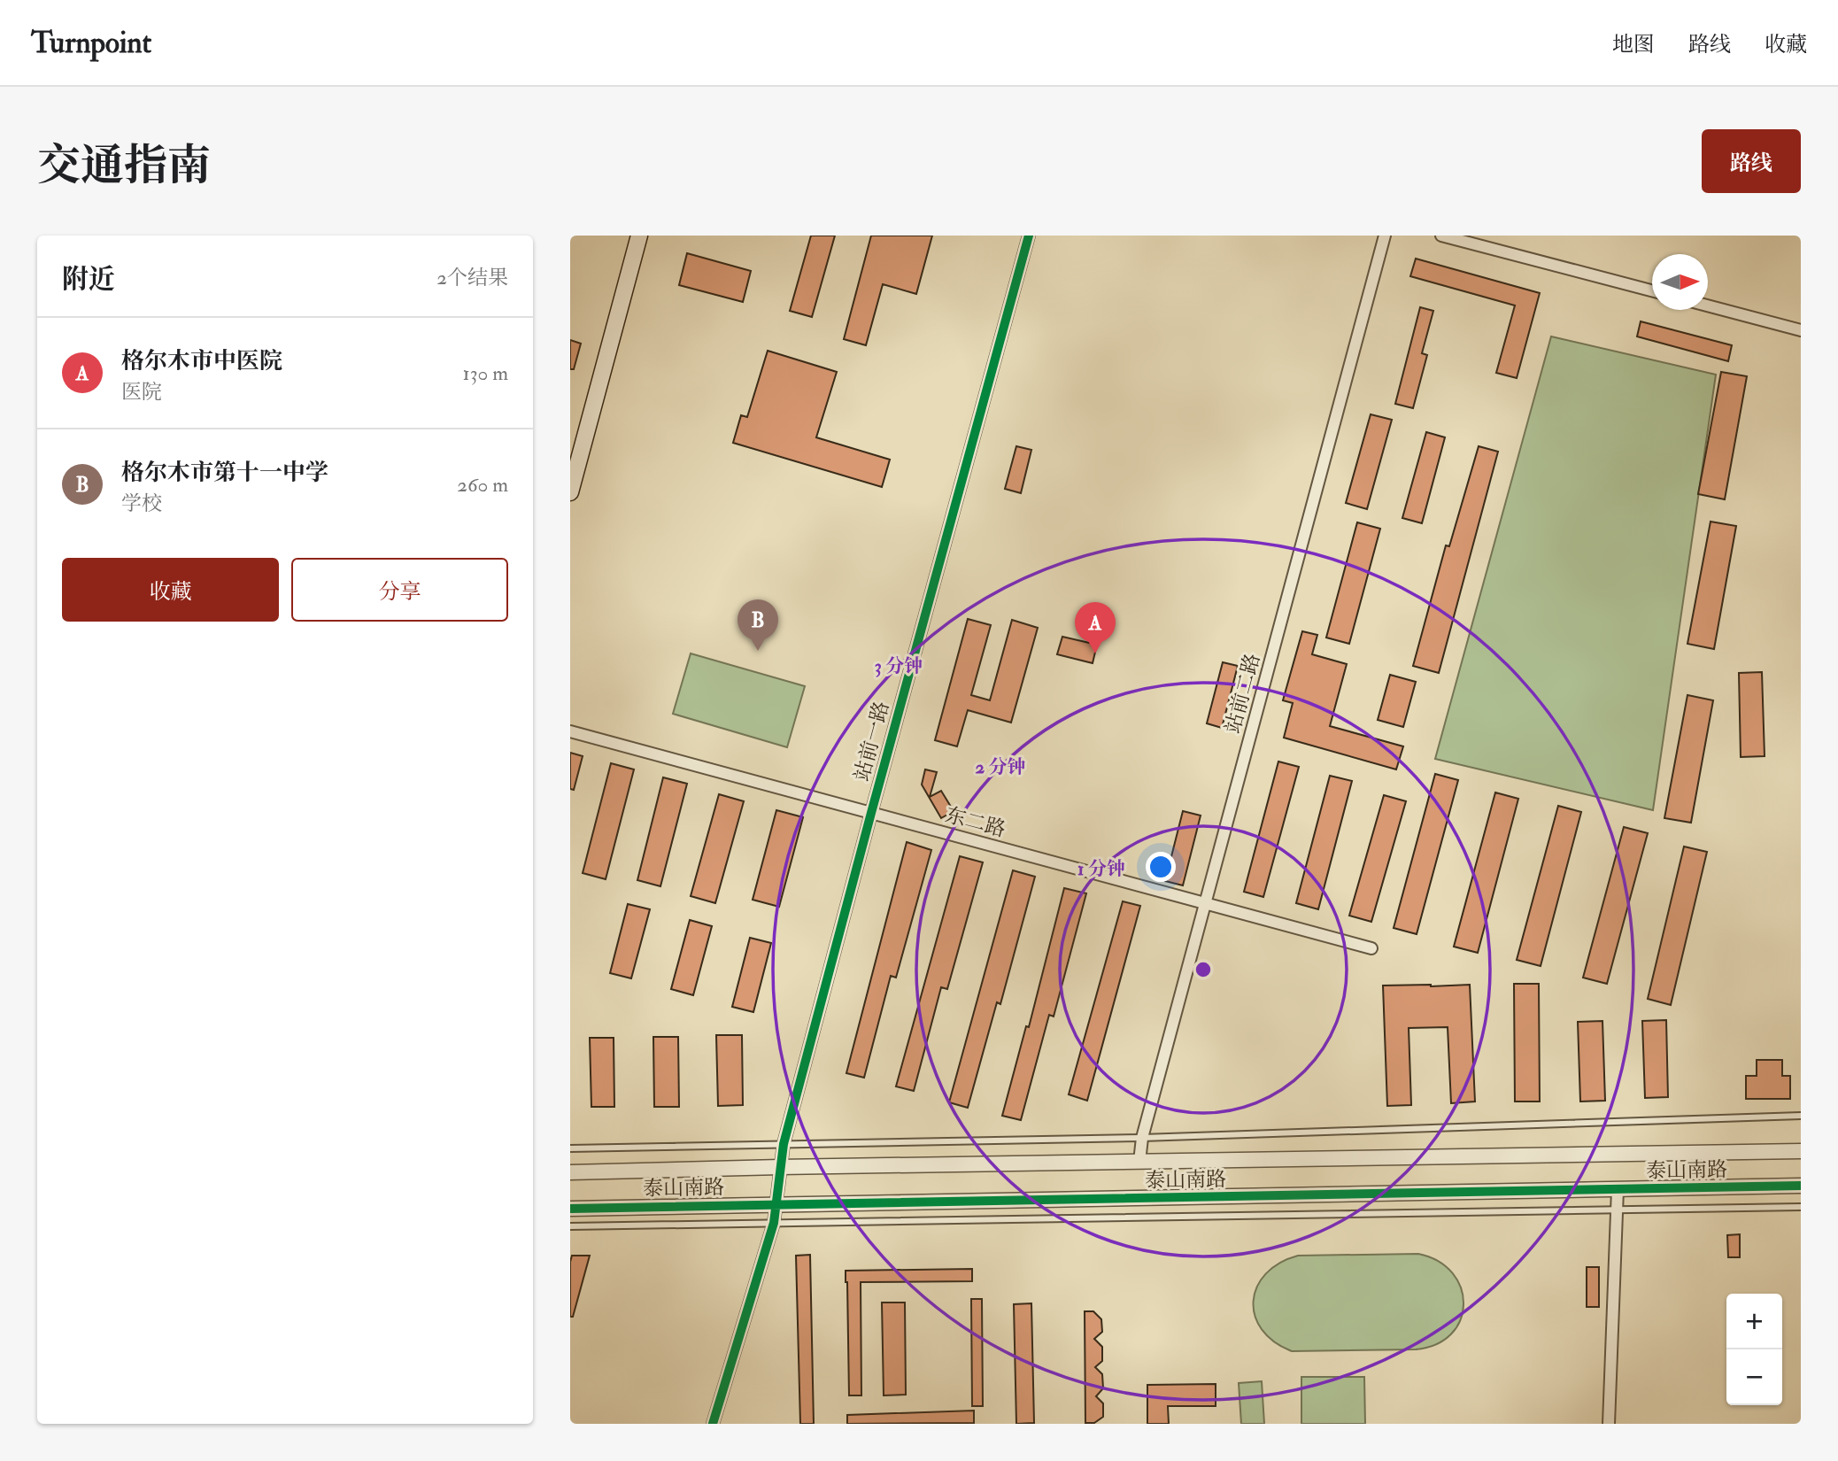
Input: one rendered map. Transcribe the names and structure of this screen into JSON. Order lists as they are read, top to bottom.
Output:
{
  "streets": {
    "street": [
      "站前二路",
      "站前一路",
      "东二路",
      "泰山南路"
    ]
  },
  "crossings": [
    ["站前二路", "东二路"],
    ["站前二路", "泰山南路"],
    ["站前一路", "东二路"],
    ["站前一路", "泰山南路"]
  ],
  "north": "right",
  "page": {
    "header": "Turnpoint",
    "nav": ["地图", "路线", "收藏"],
    "buttons": [
      "路线",
      ["收藏", "分享"]
    ],
    "title": "交通指南",
    "heading": ["附近", "2个结果"],
    "list": [
      {
        "mark": "A",
        "name": "格尔木市中医院",
        "note": "医院",
        "value": "130 m"
      },
      {
        "mark": "B",
        "name": "格尔木市第十一中学",
        "note": "学校",
        "value": "260 m"
      }
    ],
    "pins": ["B", "A"],
    "map_buttons": ["+", "−"]
  },
  "rings": ["3 分钟", "2 分钟", "1 分钟"]
}
